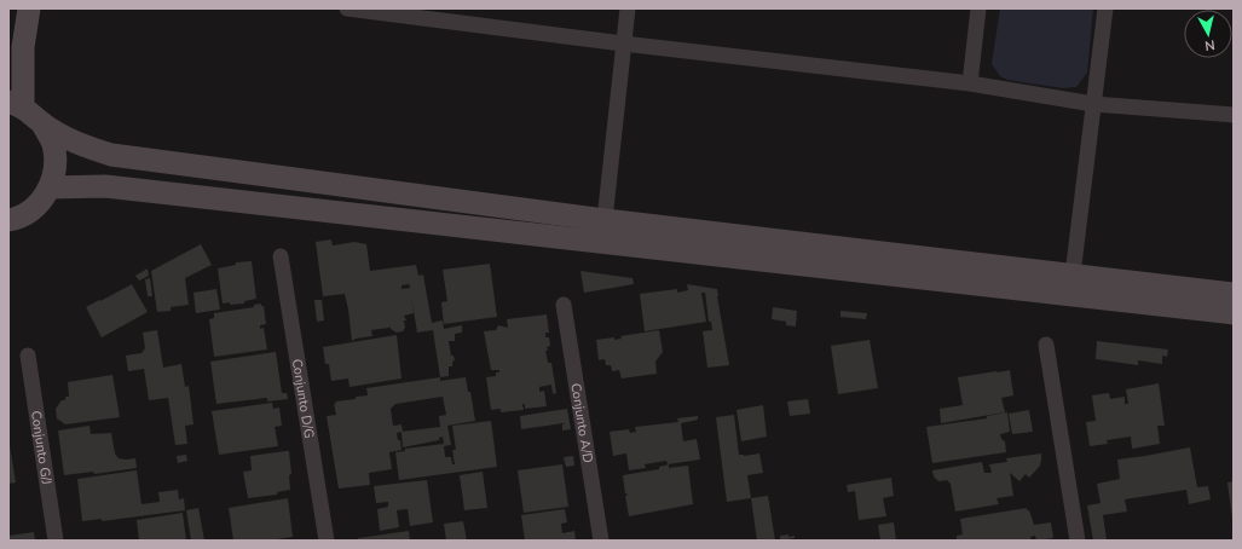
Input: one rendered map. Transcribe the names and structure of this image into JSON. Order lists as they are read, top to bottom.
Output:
{
  "streets": {
    "street": ["Conjunto D/G", "Conjunto A/D", "Conjunto G/J"]
  },
  "north": "bottom"
}
